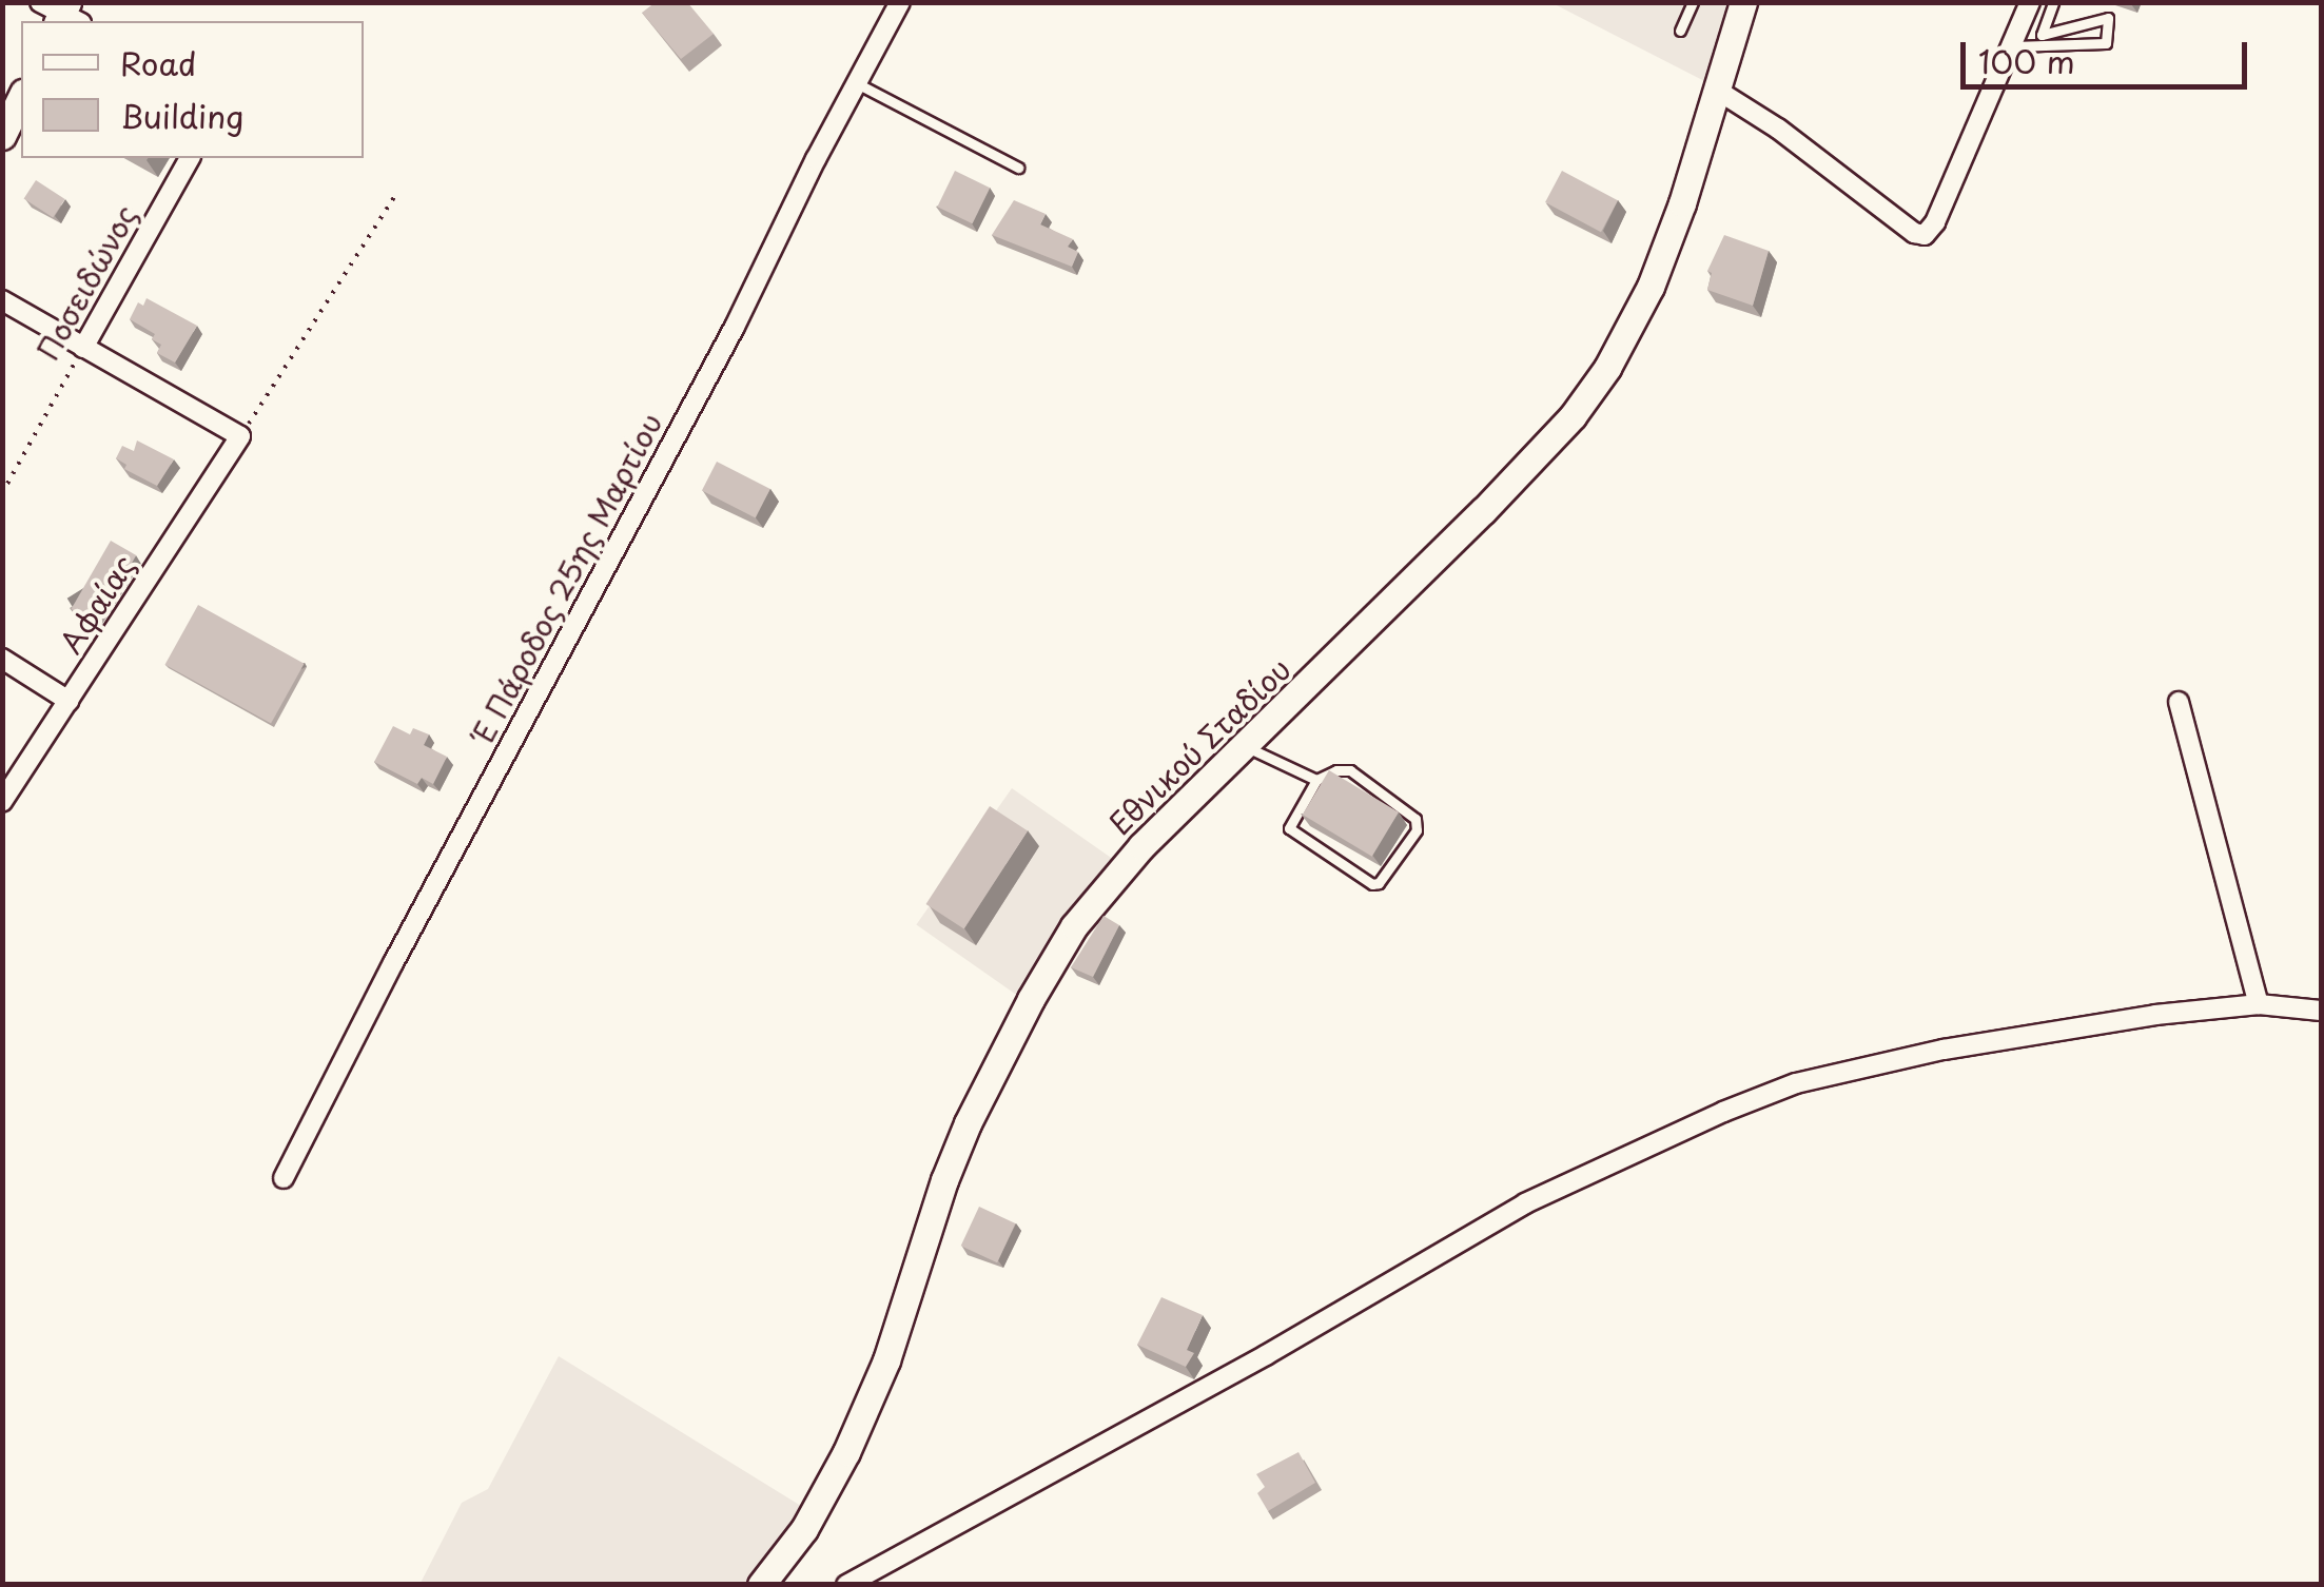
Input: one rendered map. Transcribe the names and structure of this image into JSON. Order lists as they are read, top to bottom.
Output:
{
  "streets": {
    "street": [
      "Ποσειδώνος",
      "Ε΄ Πάροδος 25ης Μαρτίου",
      "Αφαίας",
      "Εθνικού Σταδίου"
    ]
  },
  "legend": ["Road", "Building"],
  "scale_bar": "100 m"
}
